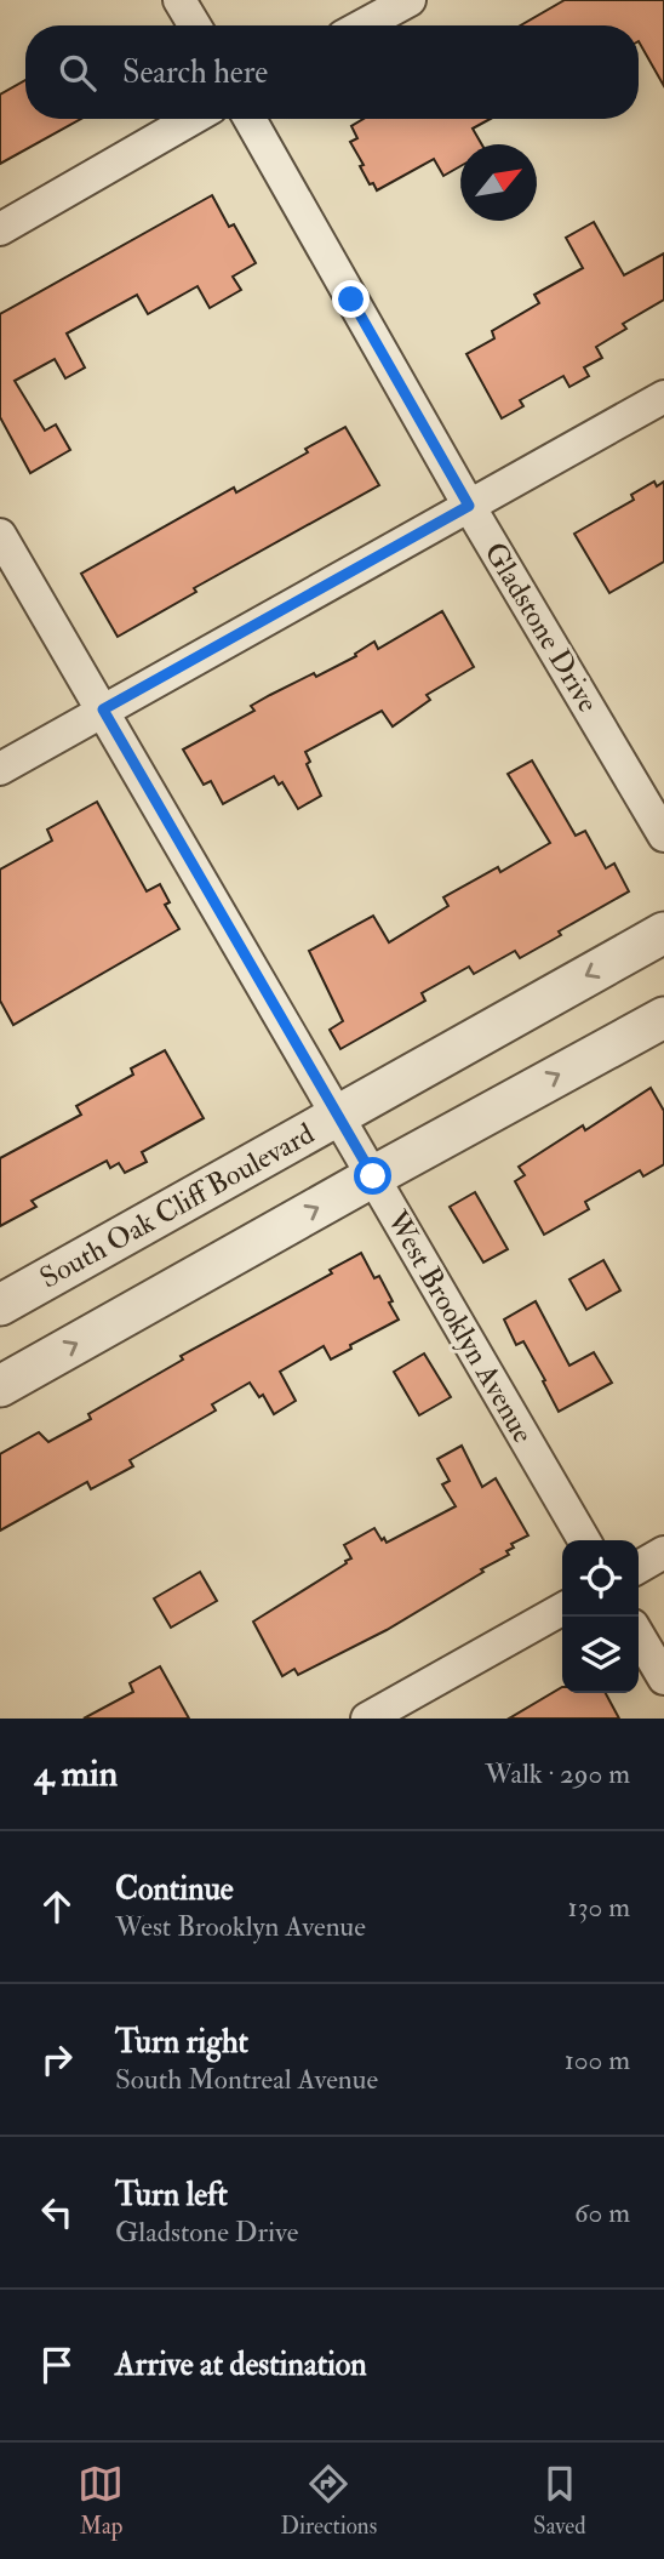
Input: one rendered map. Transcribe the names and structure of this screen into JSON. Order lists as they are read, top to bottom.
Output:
{
  "streets": {
    "street": ["Gladstone Drive", "South Oak Cliff Boulevard", "West Brooklyn Avenue"]
  },
  "crossings": [
    ["South Oak Cliff Boulevard", "West Brooklyn Avenue"]
  ],
  "north": "top right",
  "page": {
    "search": "Search here",
    "heading": ["4 min", "Walk · 290 m"],
    "list": [
      ["Continue", "West Brooklyn Avenue", "130 m"],
      ["Turn right", "South Montreal Avenue", "100 m"],
      ["Turn left", "Gladstone Drive", "60 m"],
      "Arrive at destination"
    ],
    "nav": ["Map", "Directions", "Saved"]
  }
}
